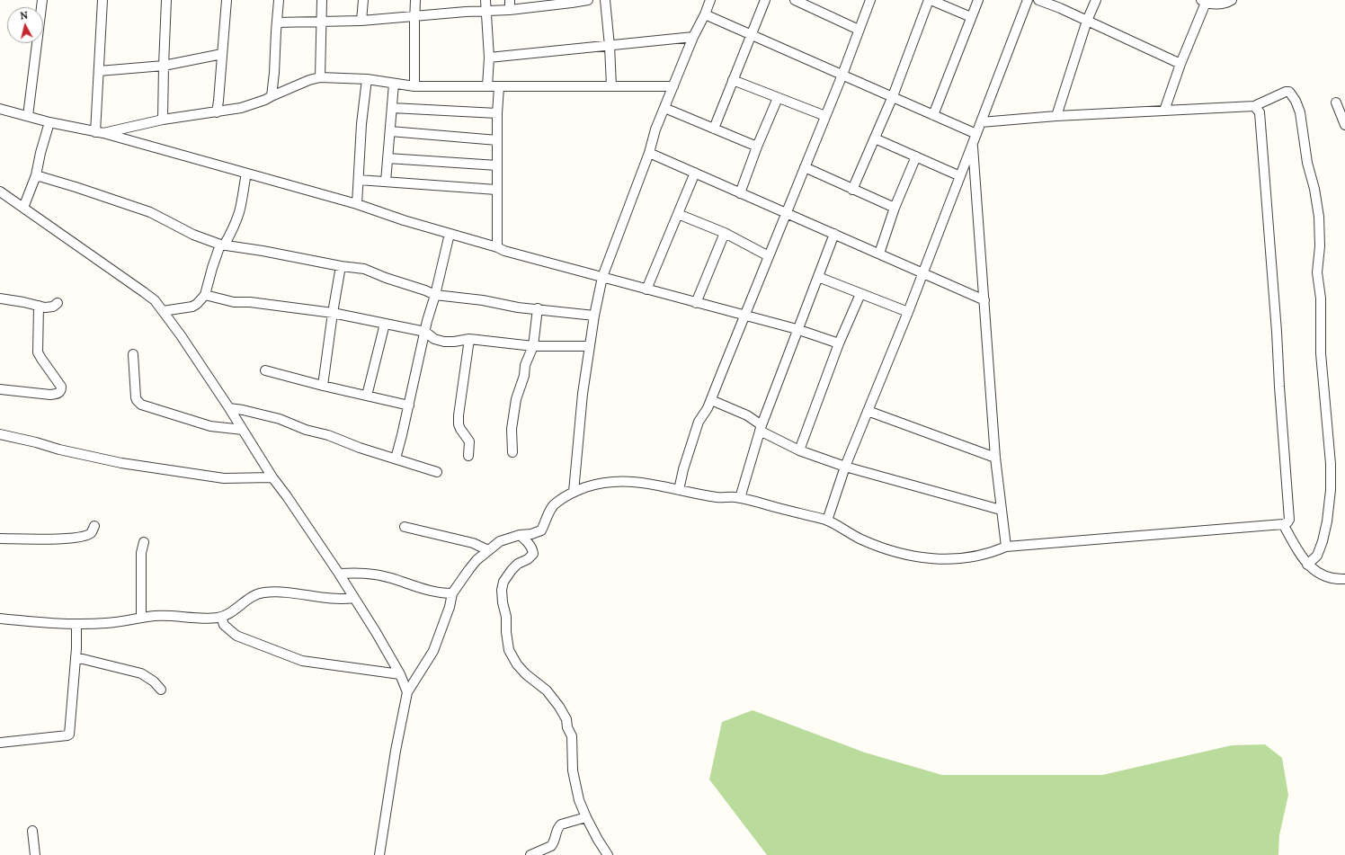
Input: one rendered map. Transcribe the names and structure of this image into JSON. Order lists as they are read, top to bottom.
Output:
{
  "north": "top"
}
